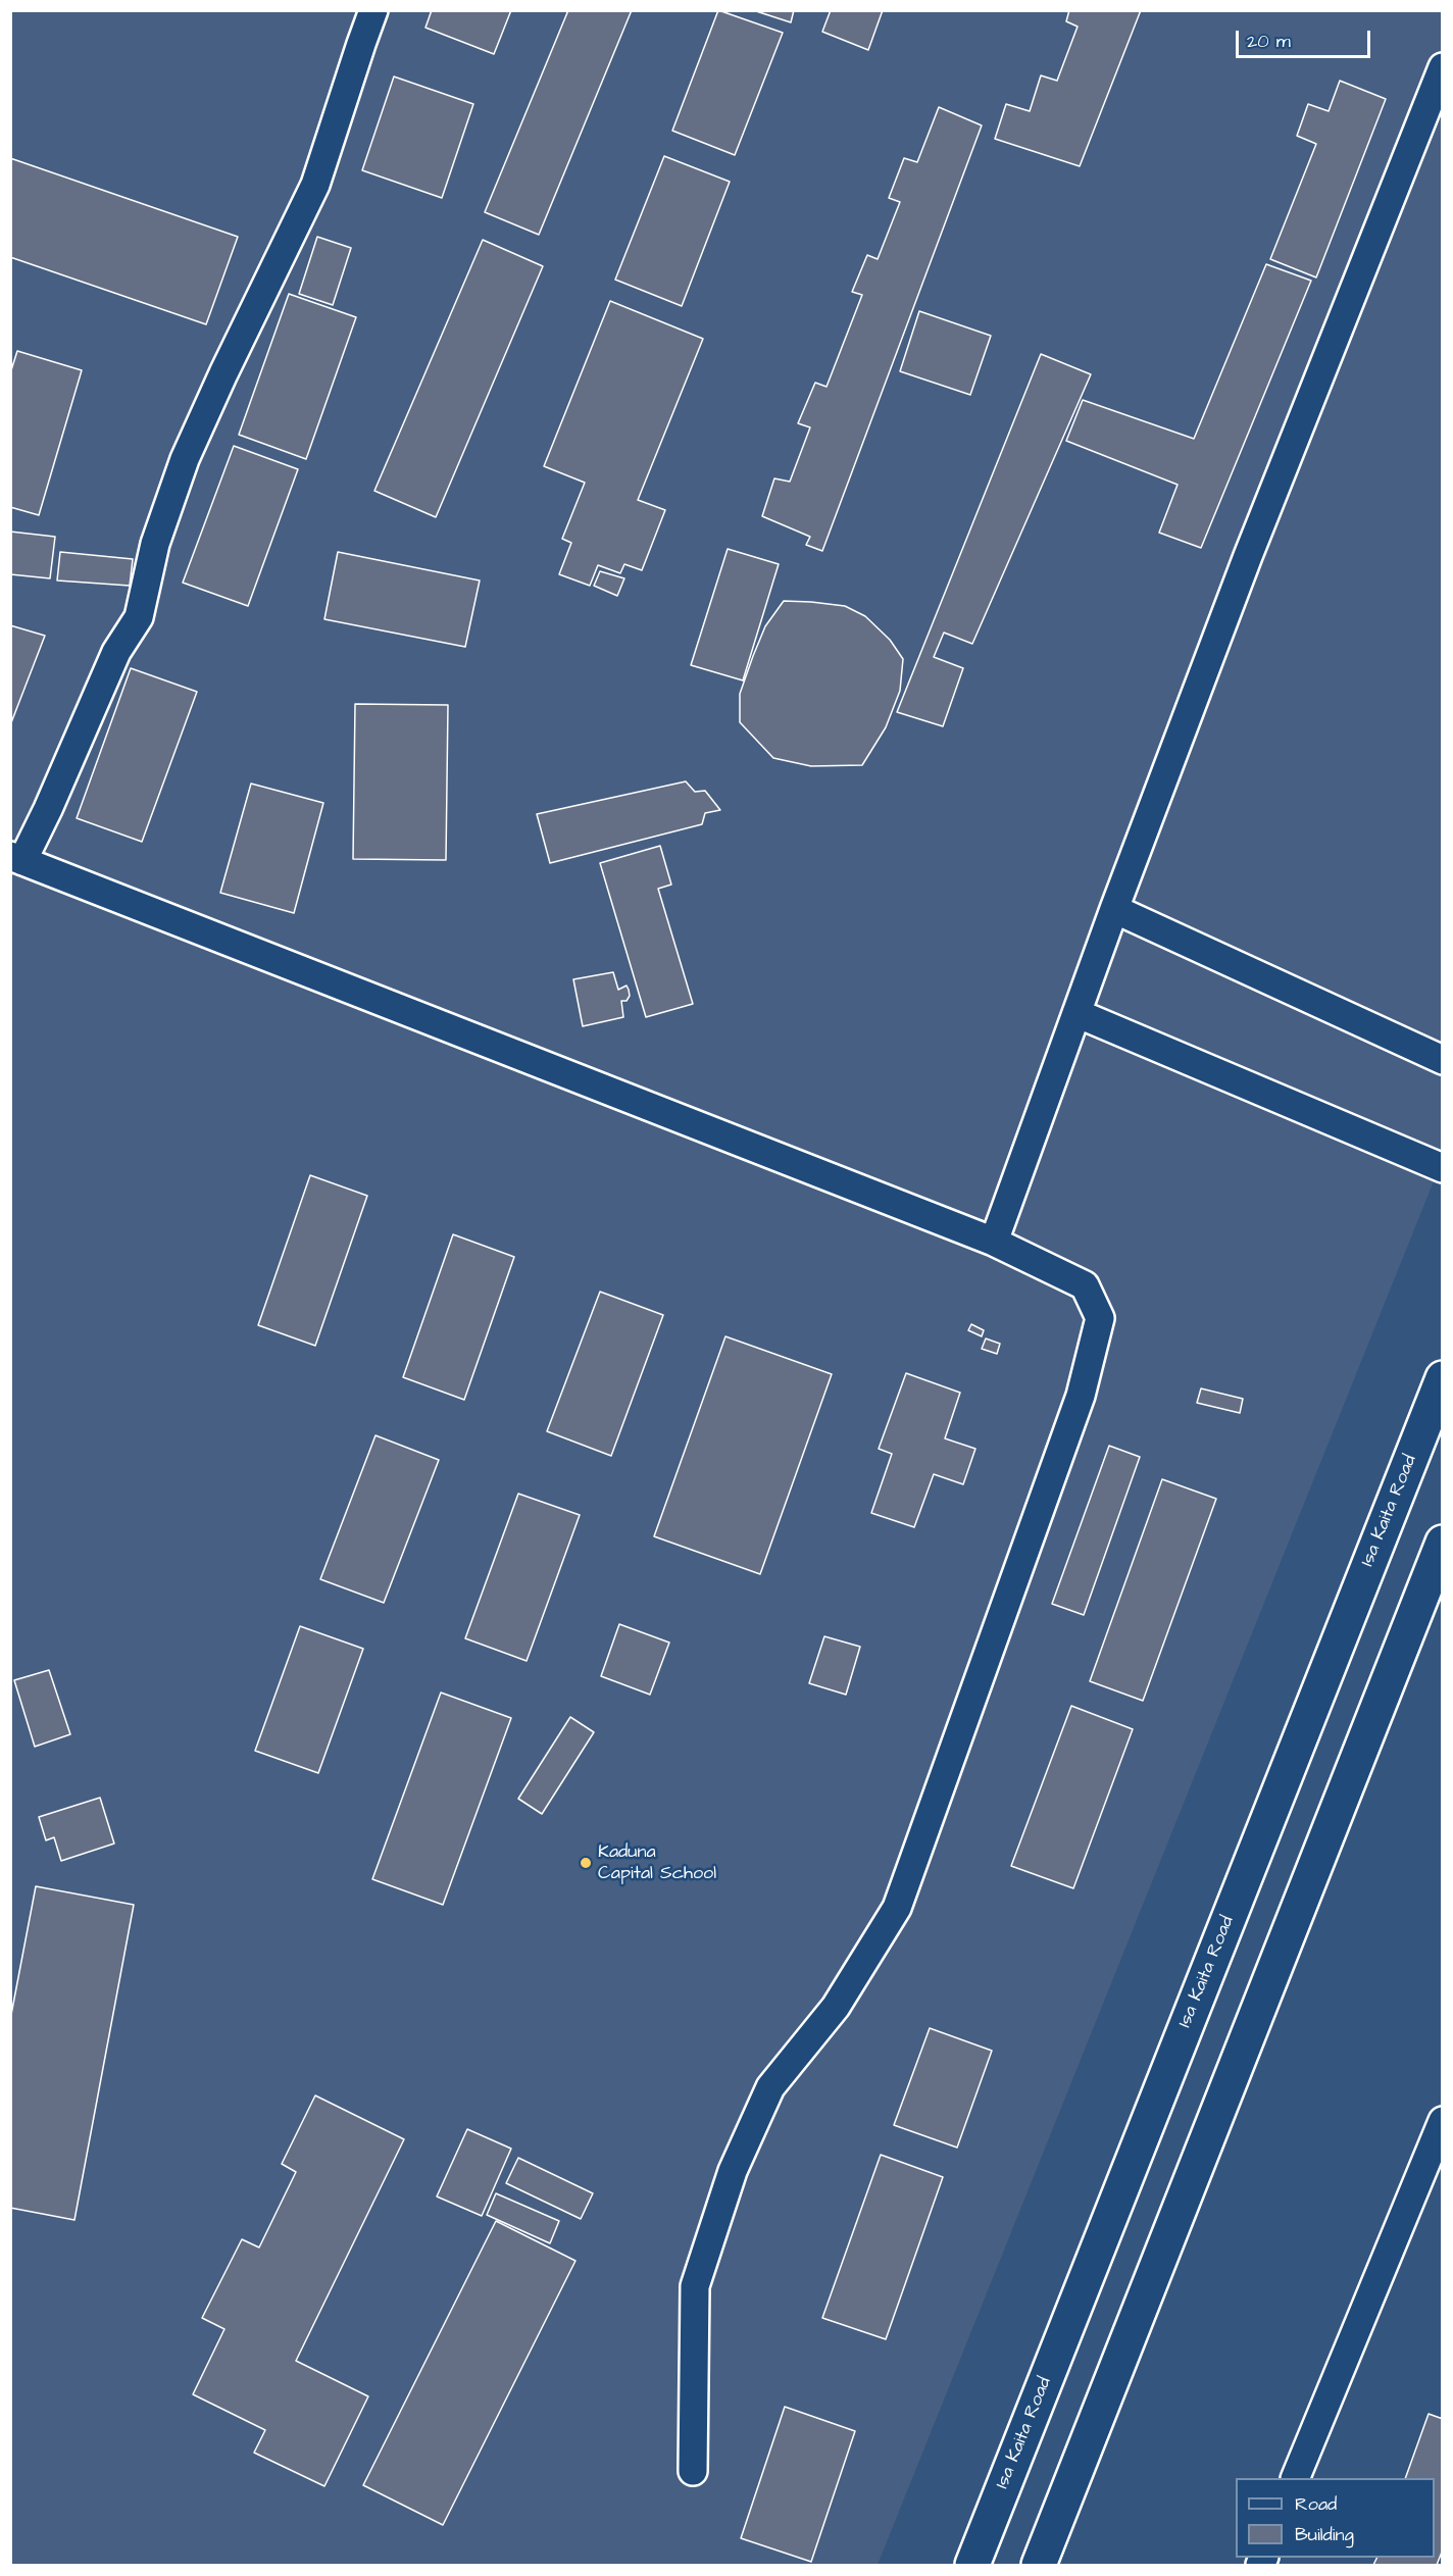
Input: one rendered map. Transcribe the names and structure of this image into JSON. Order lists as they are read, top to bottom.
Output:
{
  "streets": {
    "main road": ["Isa Kaita Road"]
  },
  "places": ["Kaduna Capital School"],
  "legend": ["Road", "Building"],
  "scale_bar": "20 m"
}
